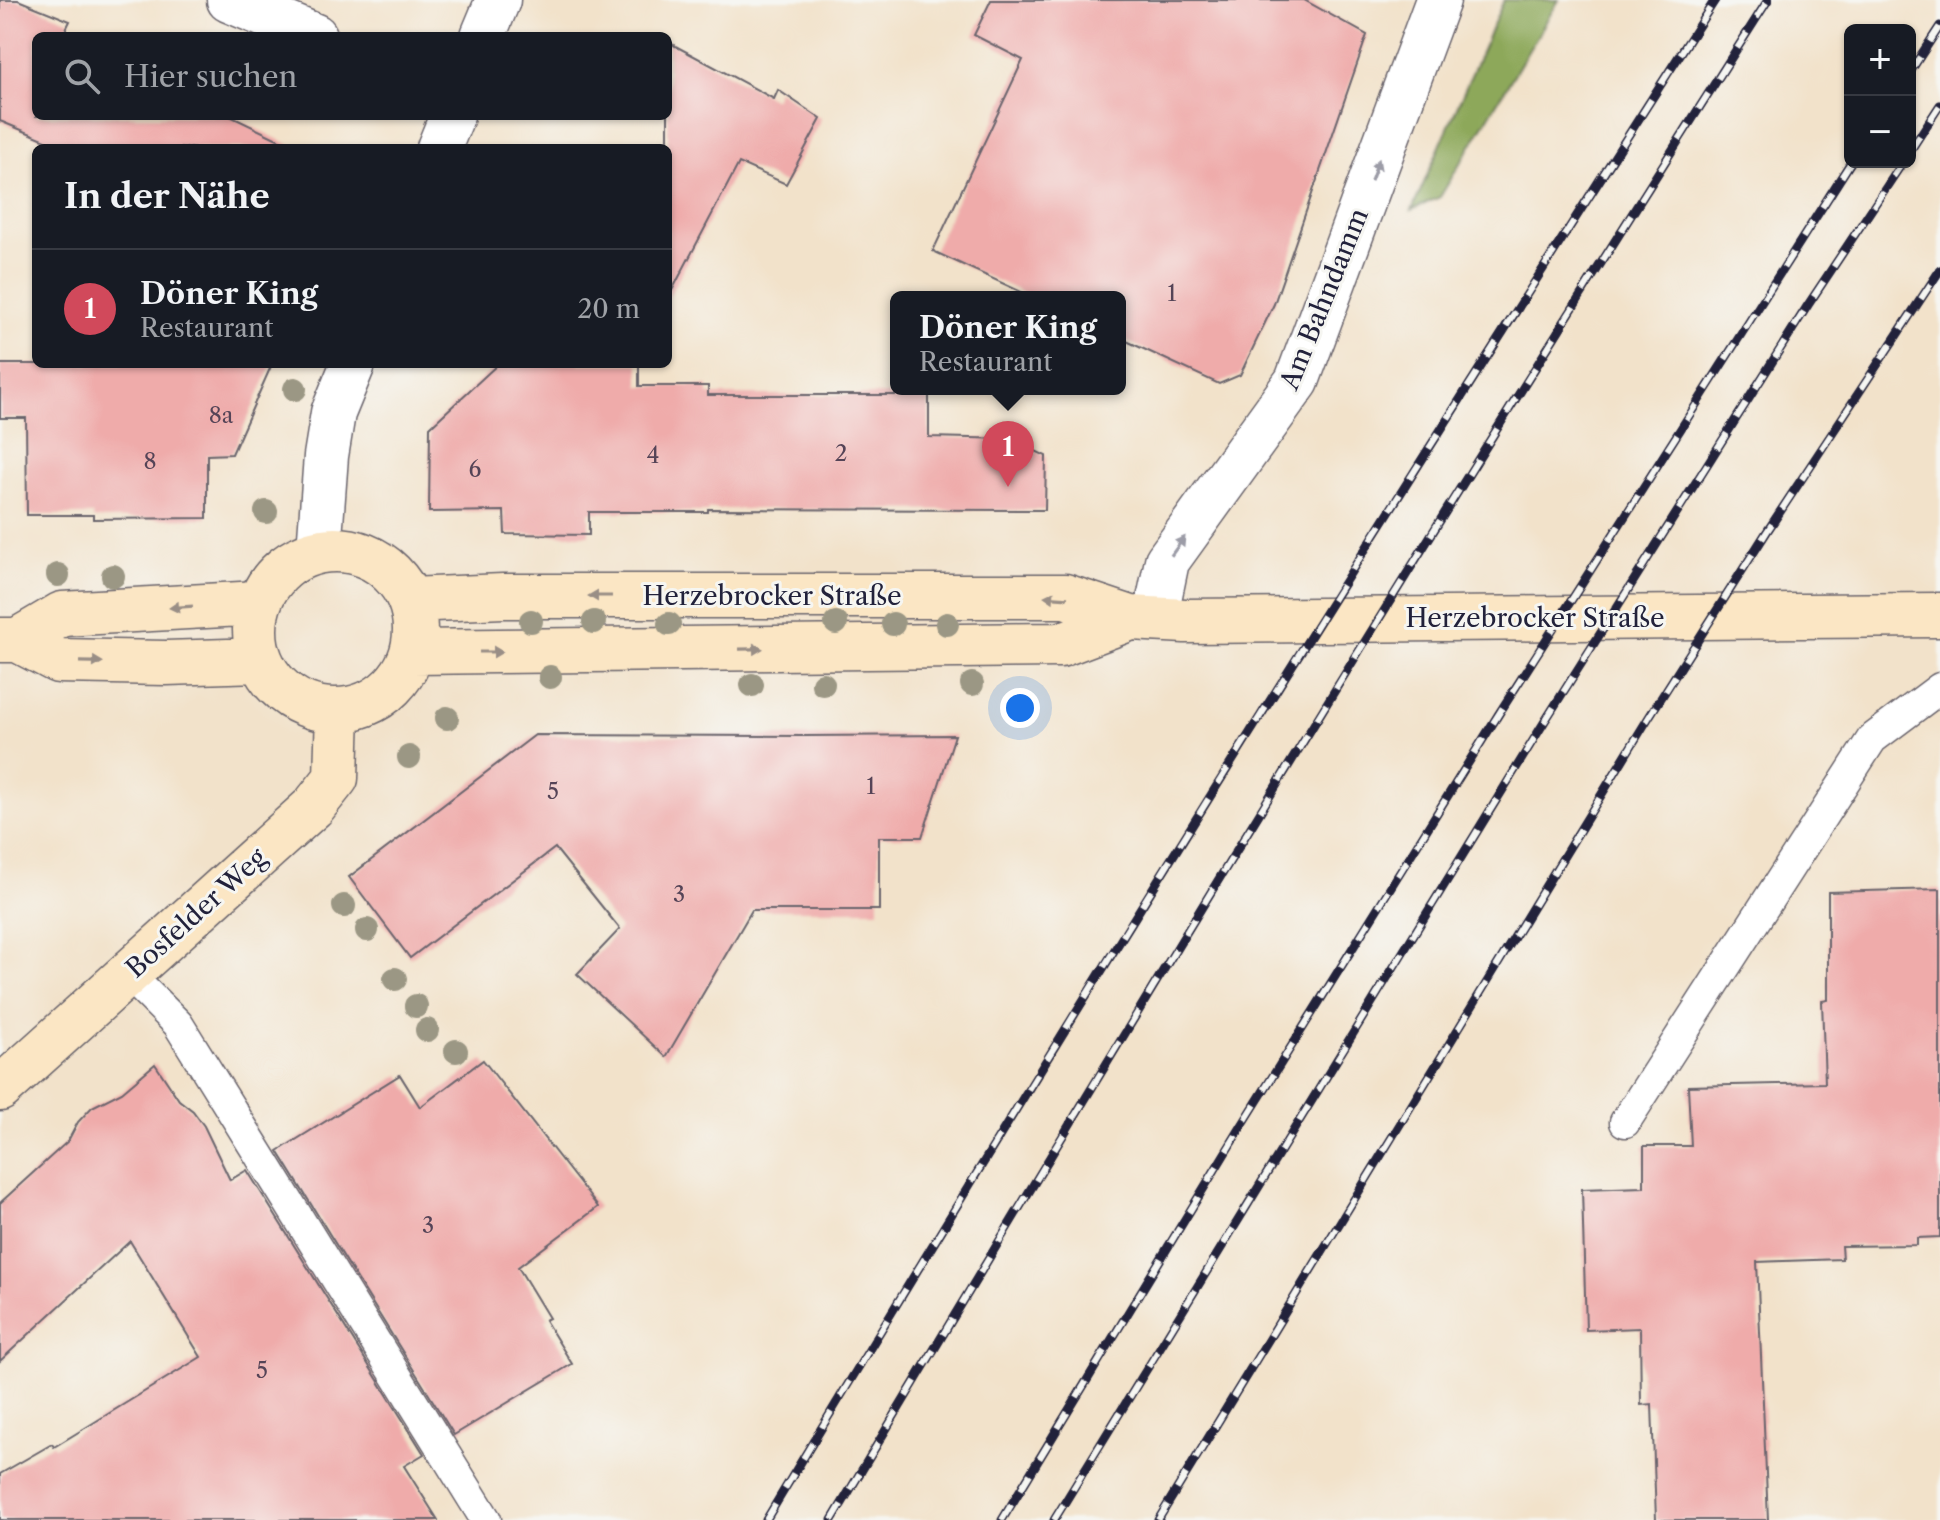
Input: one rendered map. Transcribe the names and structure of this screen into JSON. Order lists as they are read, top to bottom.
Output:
{
  "streets": {
    "main road": ["Herzebrocker Straße", "Bosfelder Weg"],
    "street": ["Am Bahndamm"]
  },
  "crossings": [
    ["Am Bahndamm", "Herzebrocker Straße"],
    ["Herzebrocker Straße", "Bosfelder Weg"]
  ],
  "one_way": ["Am Bahndamm"],
  "house_numbers": [
    "1",
    "8a",
    "2",
    "4",
    "8",
    "6",
    "1",
    "5",
    "3",
    "3",
    "5"
  ],
  "page": {
    "map_buttons": ["+", "−"],
    "search": "Hier suchen",
    "heading": "In der Nähe",
    "list": [
      {
        "mark": "1",
        "name": "Döner King",
        "note": "Restaurant",
        "value": "20 m"
      }
    ],
    "popup": ["Döner King", "Restaurant"],
    "pins": "1"
  }
}
